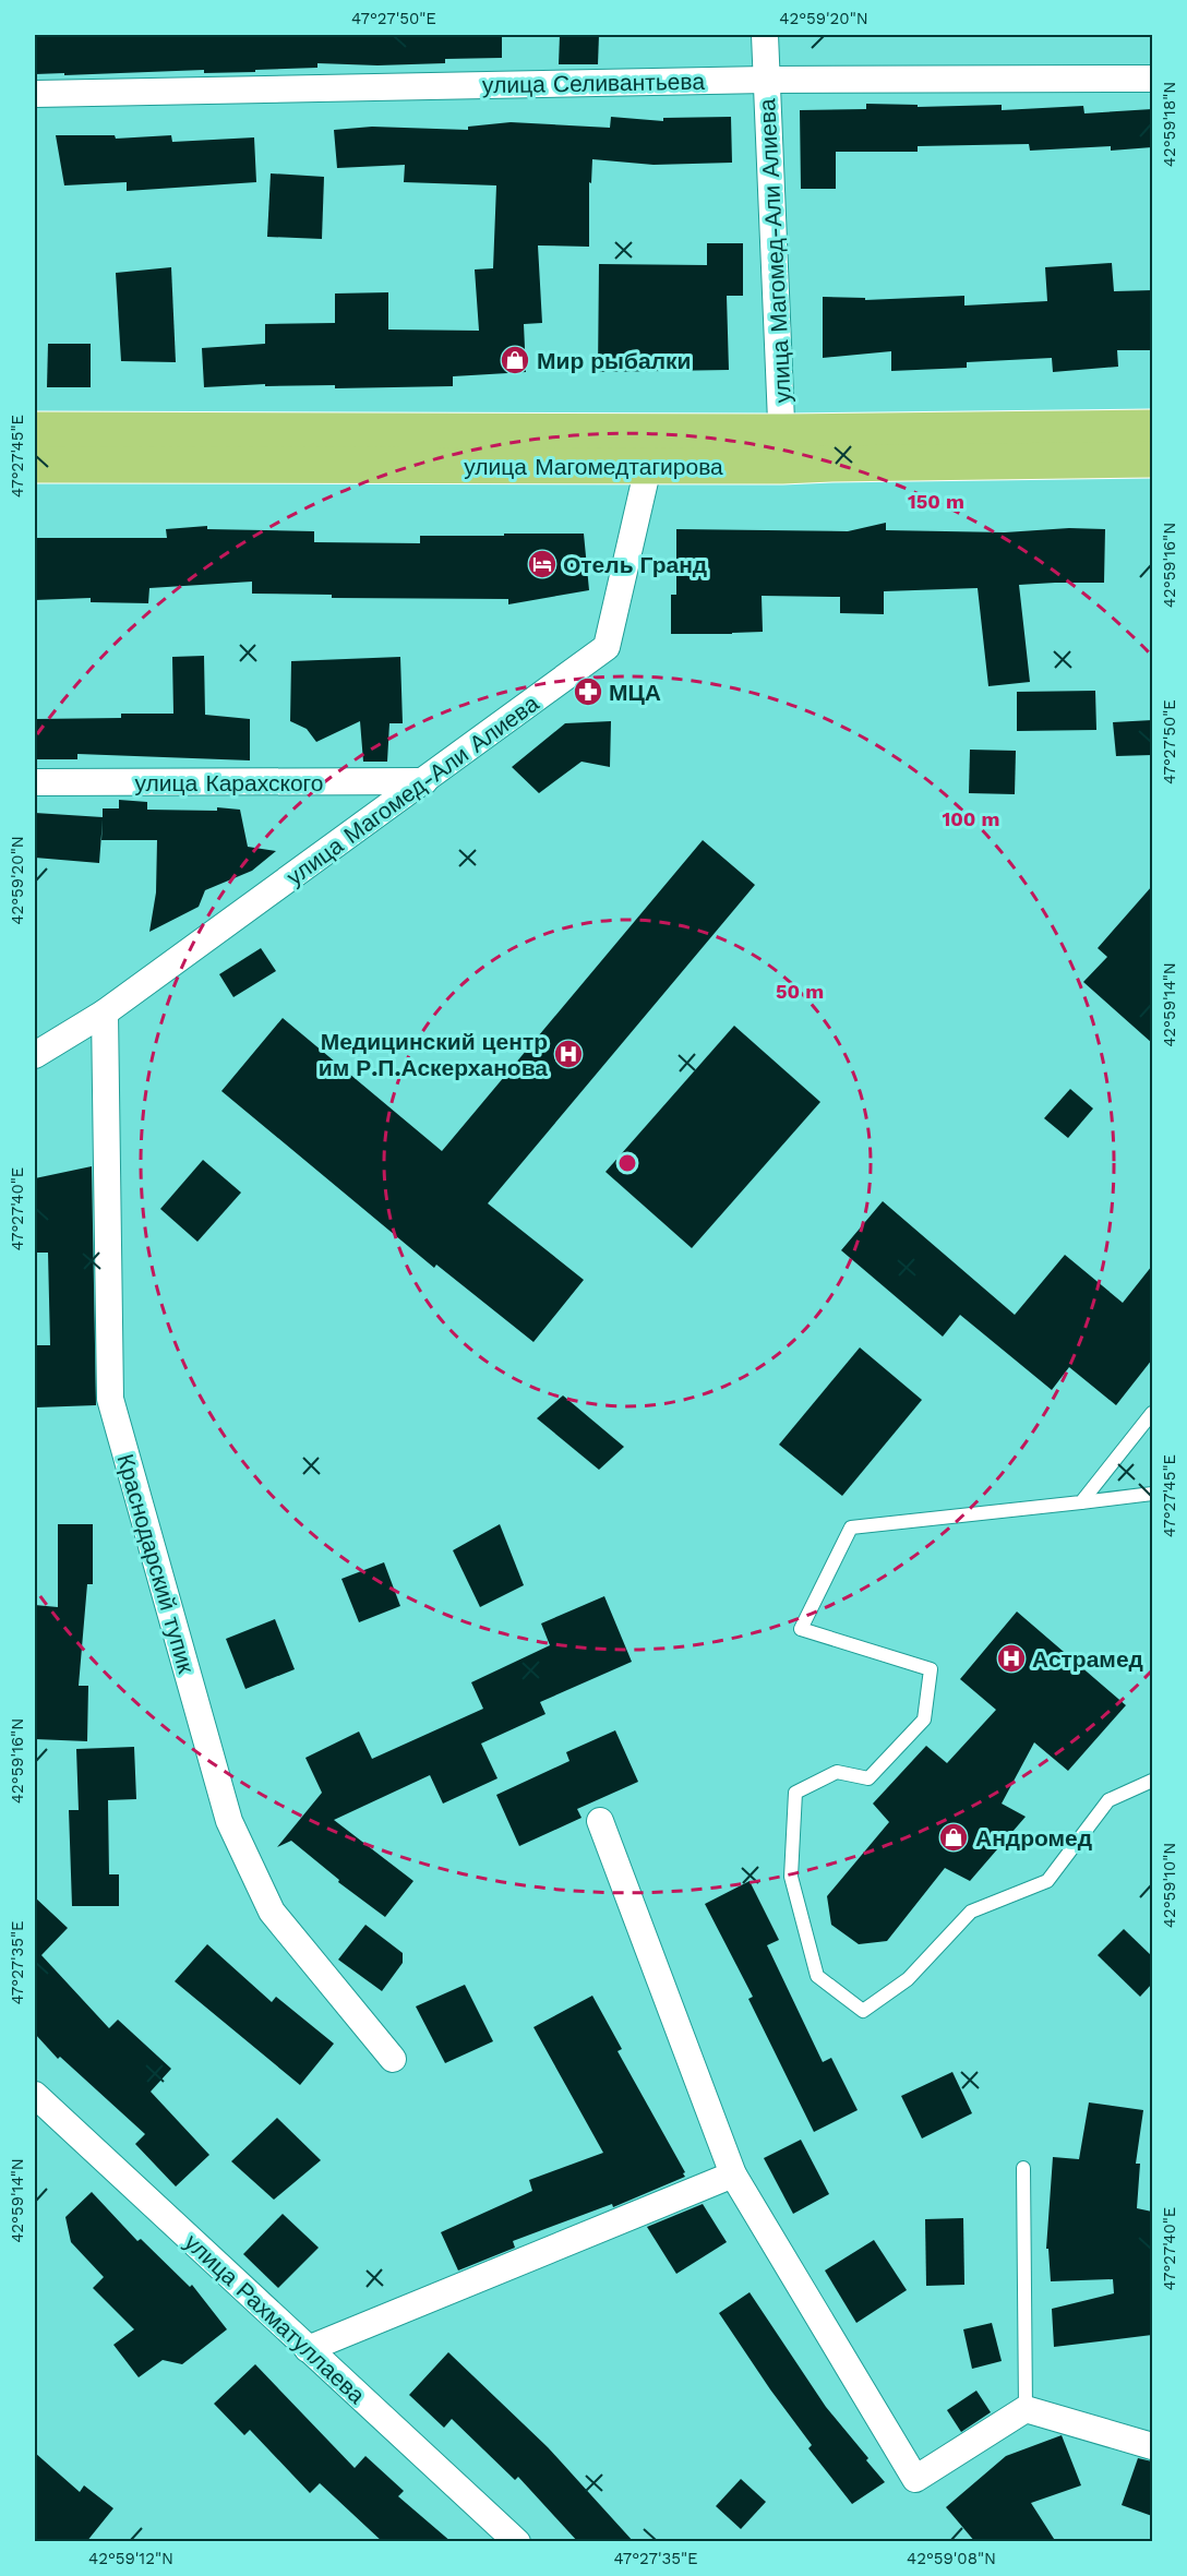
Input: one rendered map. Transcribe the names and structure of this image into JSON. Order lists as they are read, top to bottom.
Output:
{
  "streets": {
    "main road": ["улица Магомедтагирова"],
    "street": [
      "улица Селивантьева",
      "улица Магомед-Али Алиева",
      "улица Карахского",
      "Краснодарский тупик",
      "улица Рахматуллаева"
    ]
  },
  "crossings": [
    ["улица Селивантьева", "улица Магомед-Али Алиева"],
    ["улица Магомед-Али Алиева", "улица Магомедтагирова"],
    ["улица Магомед-Али Алиева", "улица Карахского"],
    ["улица Магомед-Али Алиева", "Краснодарский тупик"]
  ],
  "places": {
    "shop": ["Мир рыбалки", "Андромед"],
    "hotel": ["Отель Гранд"],
    "pharmacy": ["МЦА"],
    "hospital": ["Медицинский центр им Р.П.Аскерханова", "Астрамед"]
  },
  "coordinates": [
    "47°27'50\"E",
    "42°59'20\"N",
    "42°59'18\"N",
    "47°27'45\"E",
    "42°59'16\"N",
    "42°59'14\"N",
    "47°27'40\"E",
    "42°59'10\"N",
    "47°27'35\"E",
    "42°59'12\"N",
    "42°59'08\"N"
  ],
  "rings": ["150 m", "100 m", "50 m"]
}
